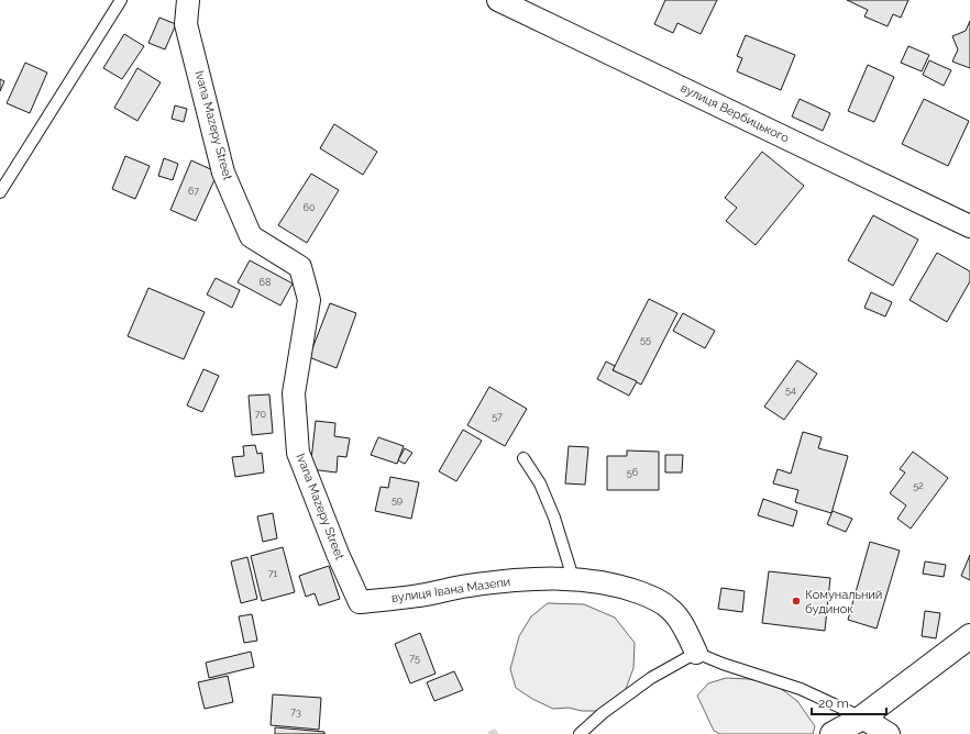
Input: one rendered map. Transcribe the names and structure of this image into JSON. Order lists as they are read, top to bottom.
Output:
{
  "streets": {
    "street": ["вулиця Вербицького", "Ivana Mazepy Street"]
  },
  "places": ["Комунальний будинок"],
  "house_numbers": [
    "67",
    "60",
    "68",
    "55",
    "54",
    "70",
    "57",
    "56",
    "52",
    "59",
    "71",
    "75",
    "73"
  ],
  "scale_bar": "20 m"
}
